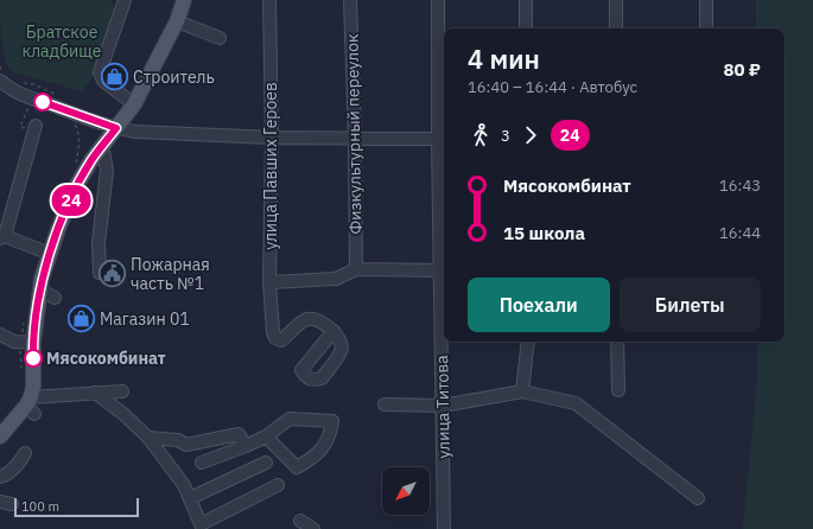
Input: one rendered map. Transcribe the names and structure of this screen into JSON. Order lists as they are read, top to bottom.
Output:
{
  "streets": {
    "street": ["Физкультурный переулок", "улица Павших Героев", "улица Титова"]
  },
  "parks": ["Братское кладбище"],
  "places": {
    "shop": ["Строитель", "Магазин 01"],
    "public building": ["Пожарная часть №1"],
    "other": ["Мясокомбинат"]
  },
  "lines": ["bus line 24"],
  "scale_bar": "100 m",
  "north": "bottom left",
  "page": {
    "on_map": "24",
    "heading": ["4 мин", "16:40 – 16:44 · Автобус", "80 ₽"],
    "legs": ["3", "24"],
    "list": [
      {
        "name": "Мясокомбинат",
        "value": "16:43"
      },
      {
        "name": "15 школа",
        "value": "16:44"
      }
    ],
    "buttons": ["Поехали", "Билеты"],
    "scale": "100 m"
  }
}
